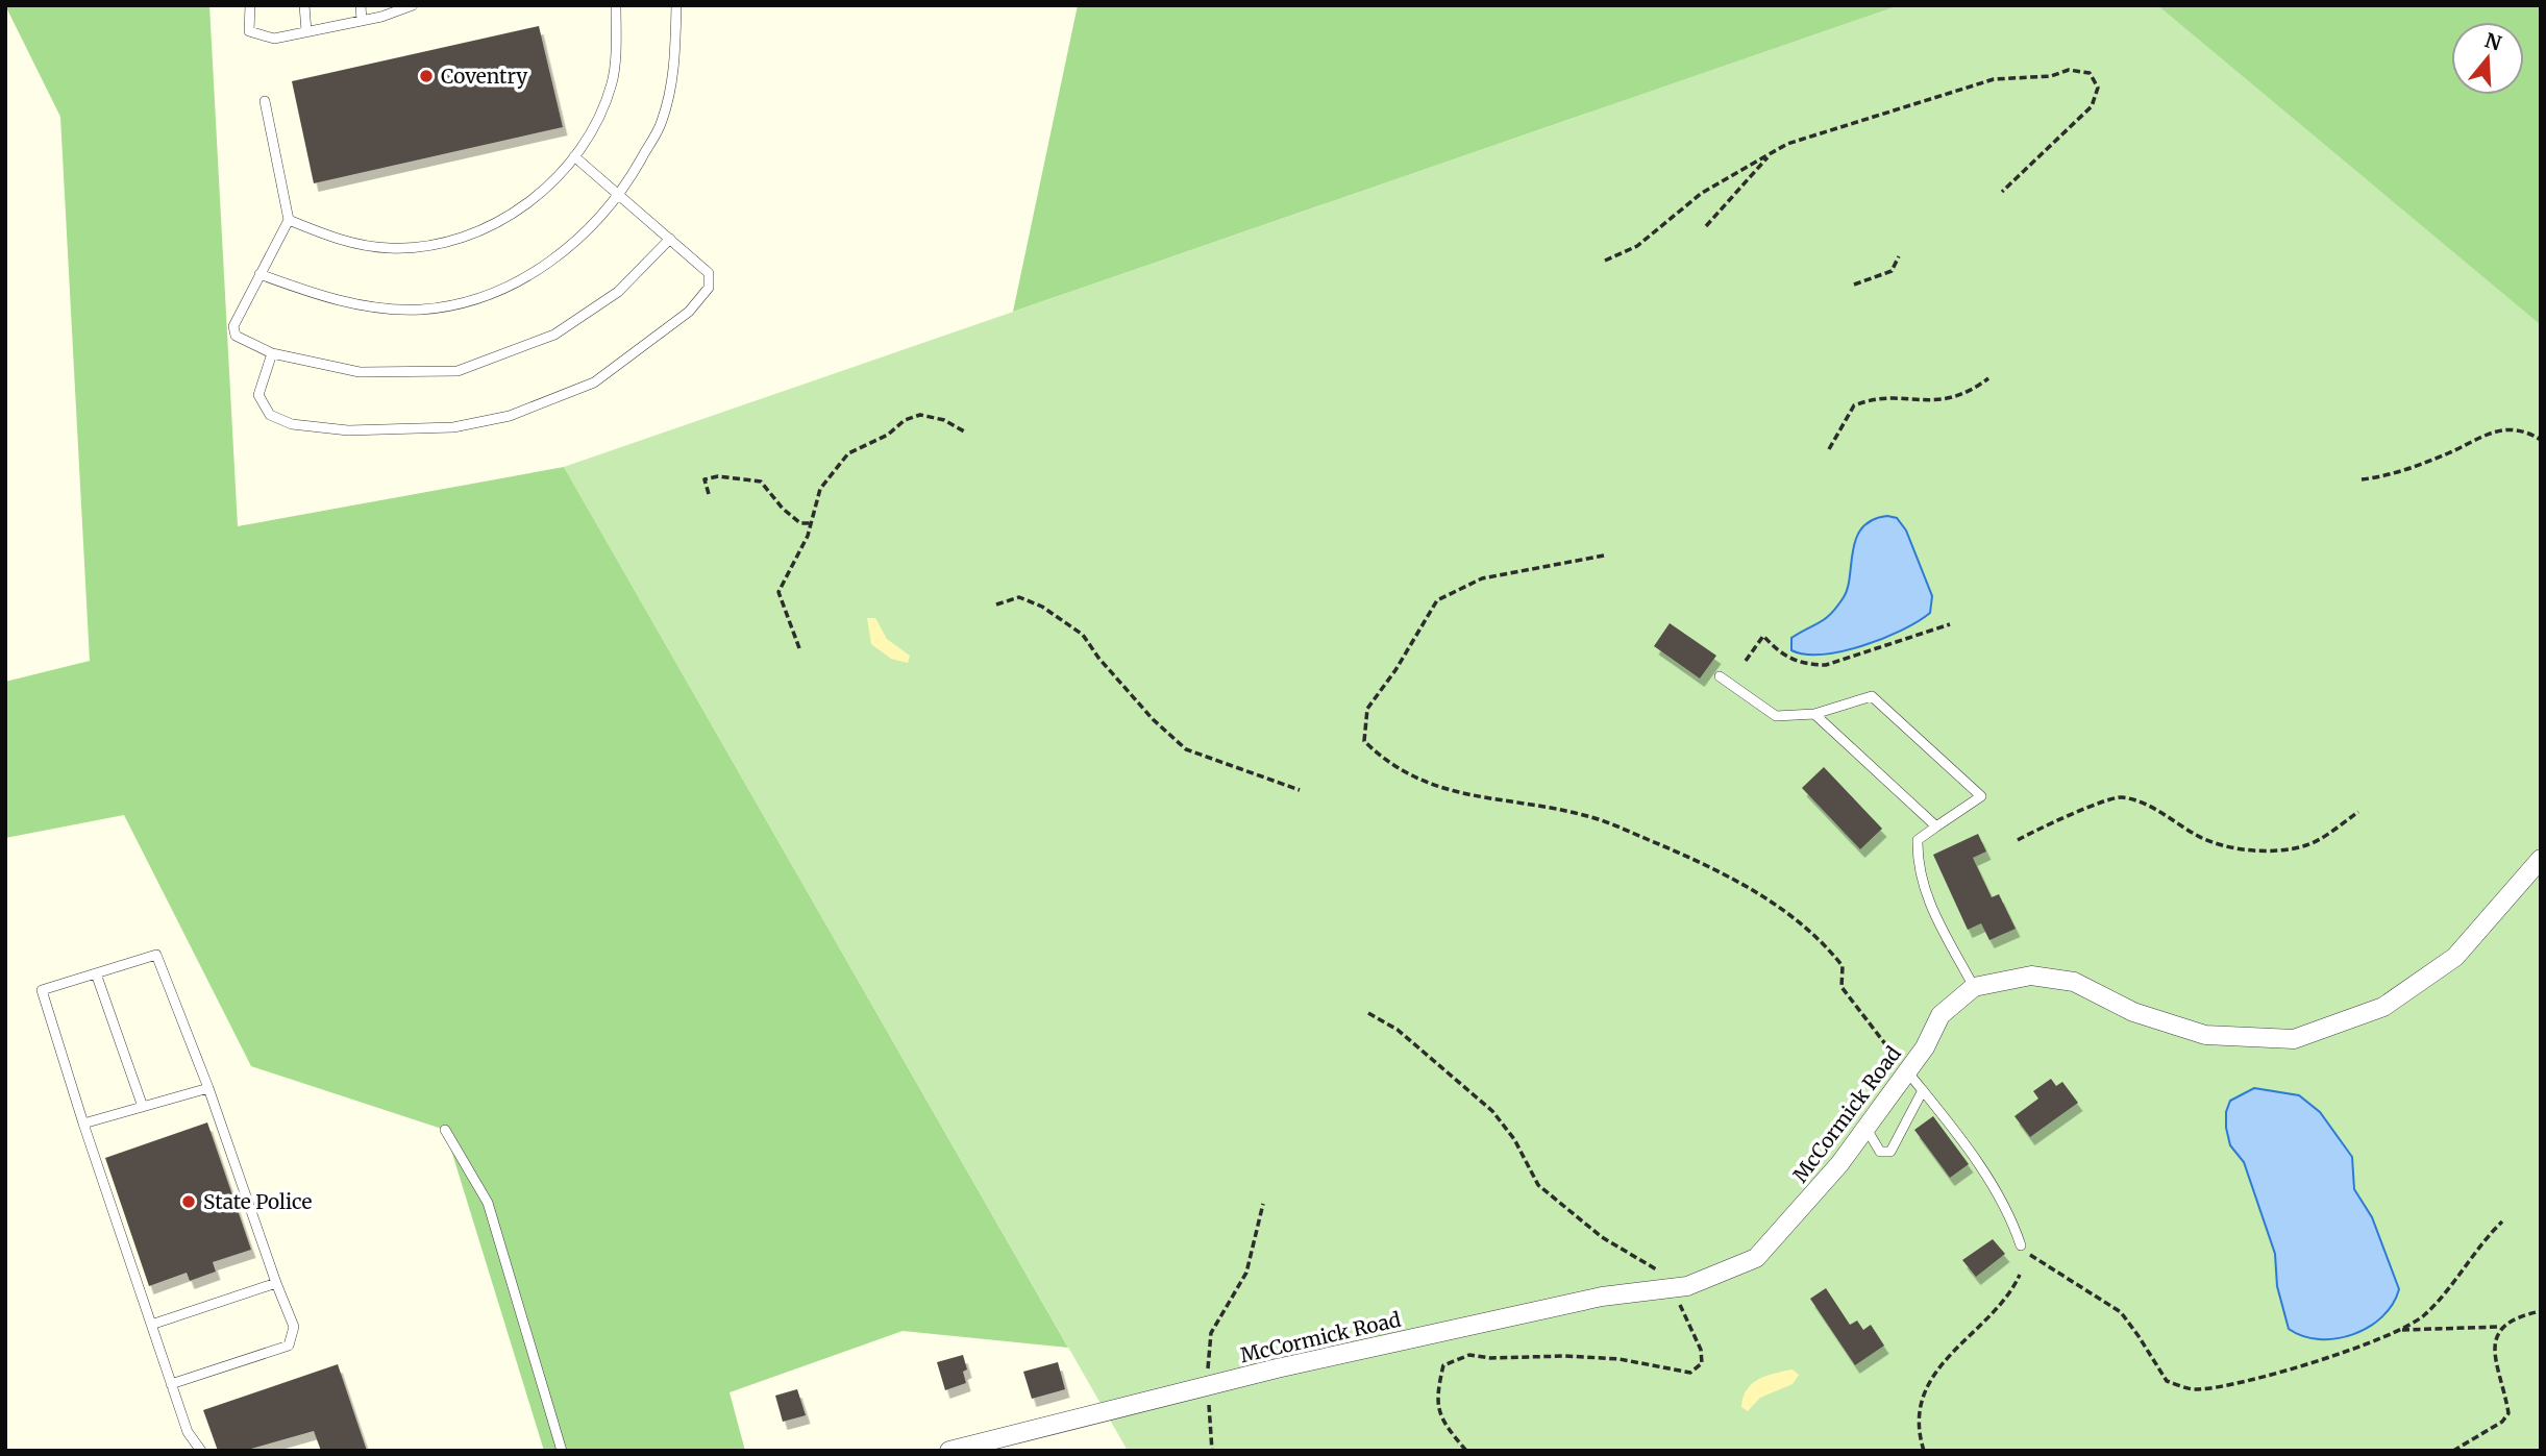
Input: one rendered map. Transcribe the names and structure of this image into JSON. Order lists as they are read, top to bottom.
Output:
{
  "streets": {
    "street": ["McCormick Road"]
  },
  "places": ["Coventry", "State Police"],
  "north": "top"
}
